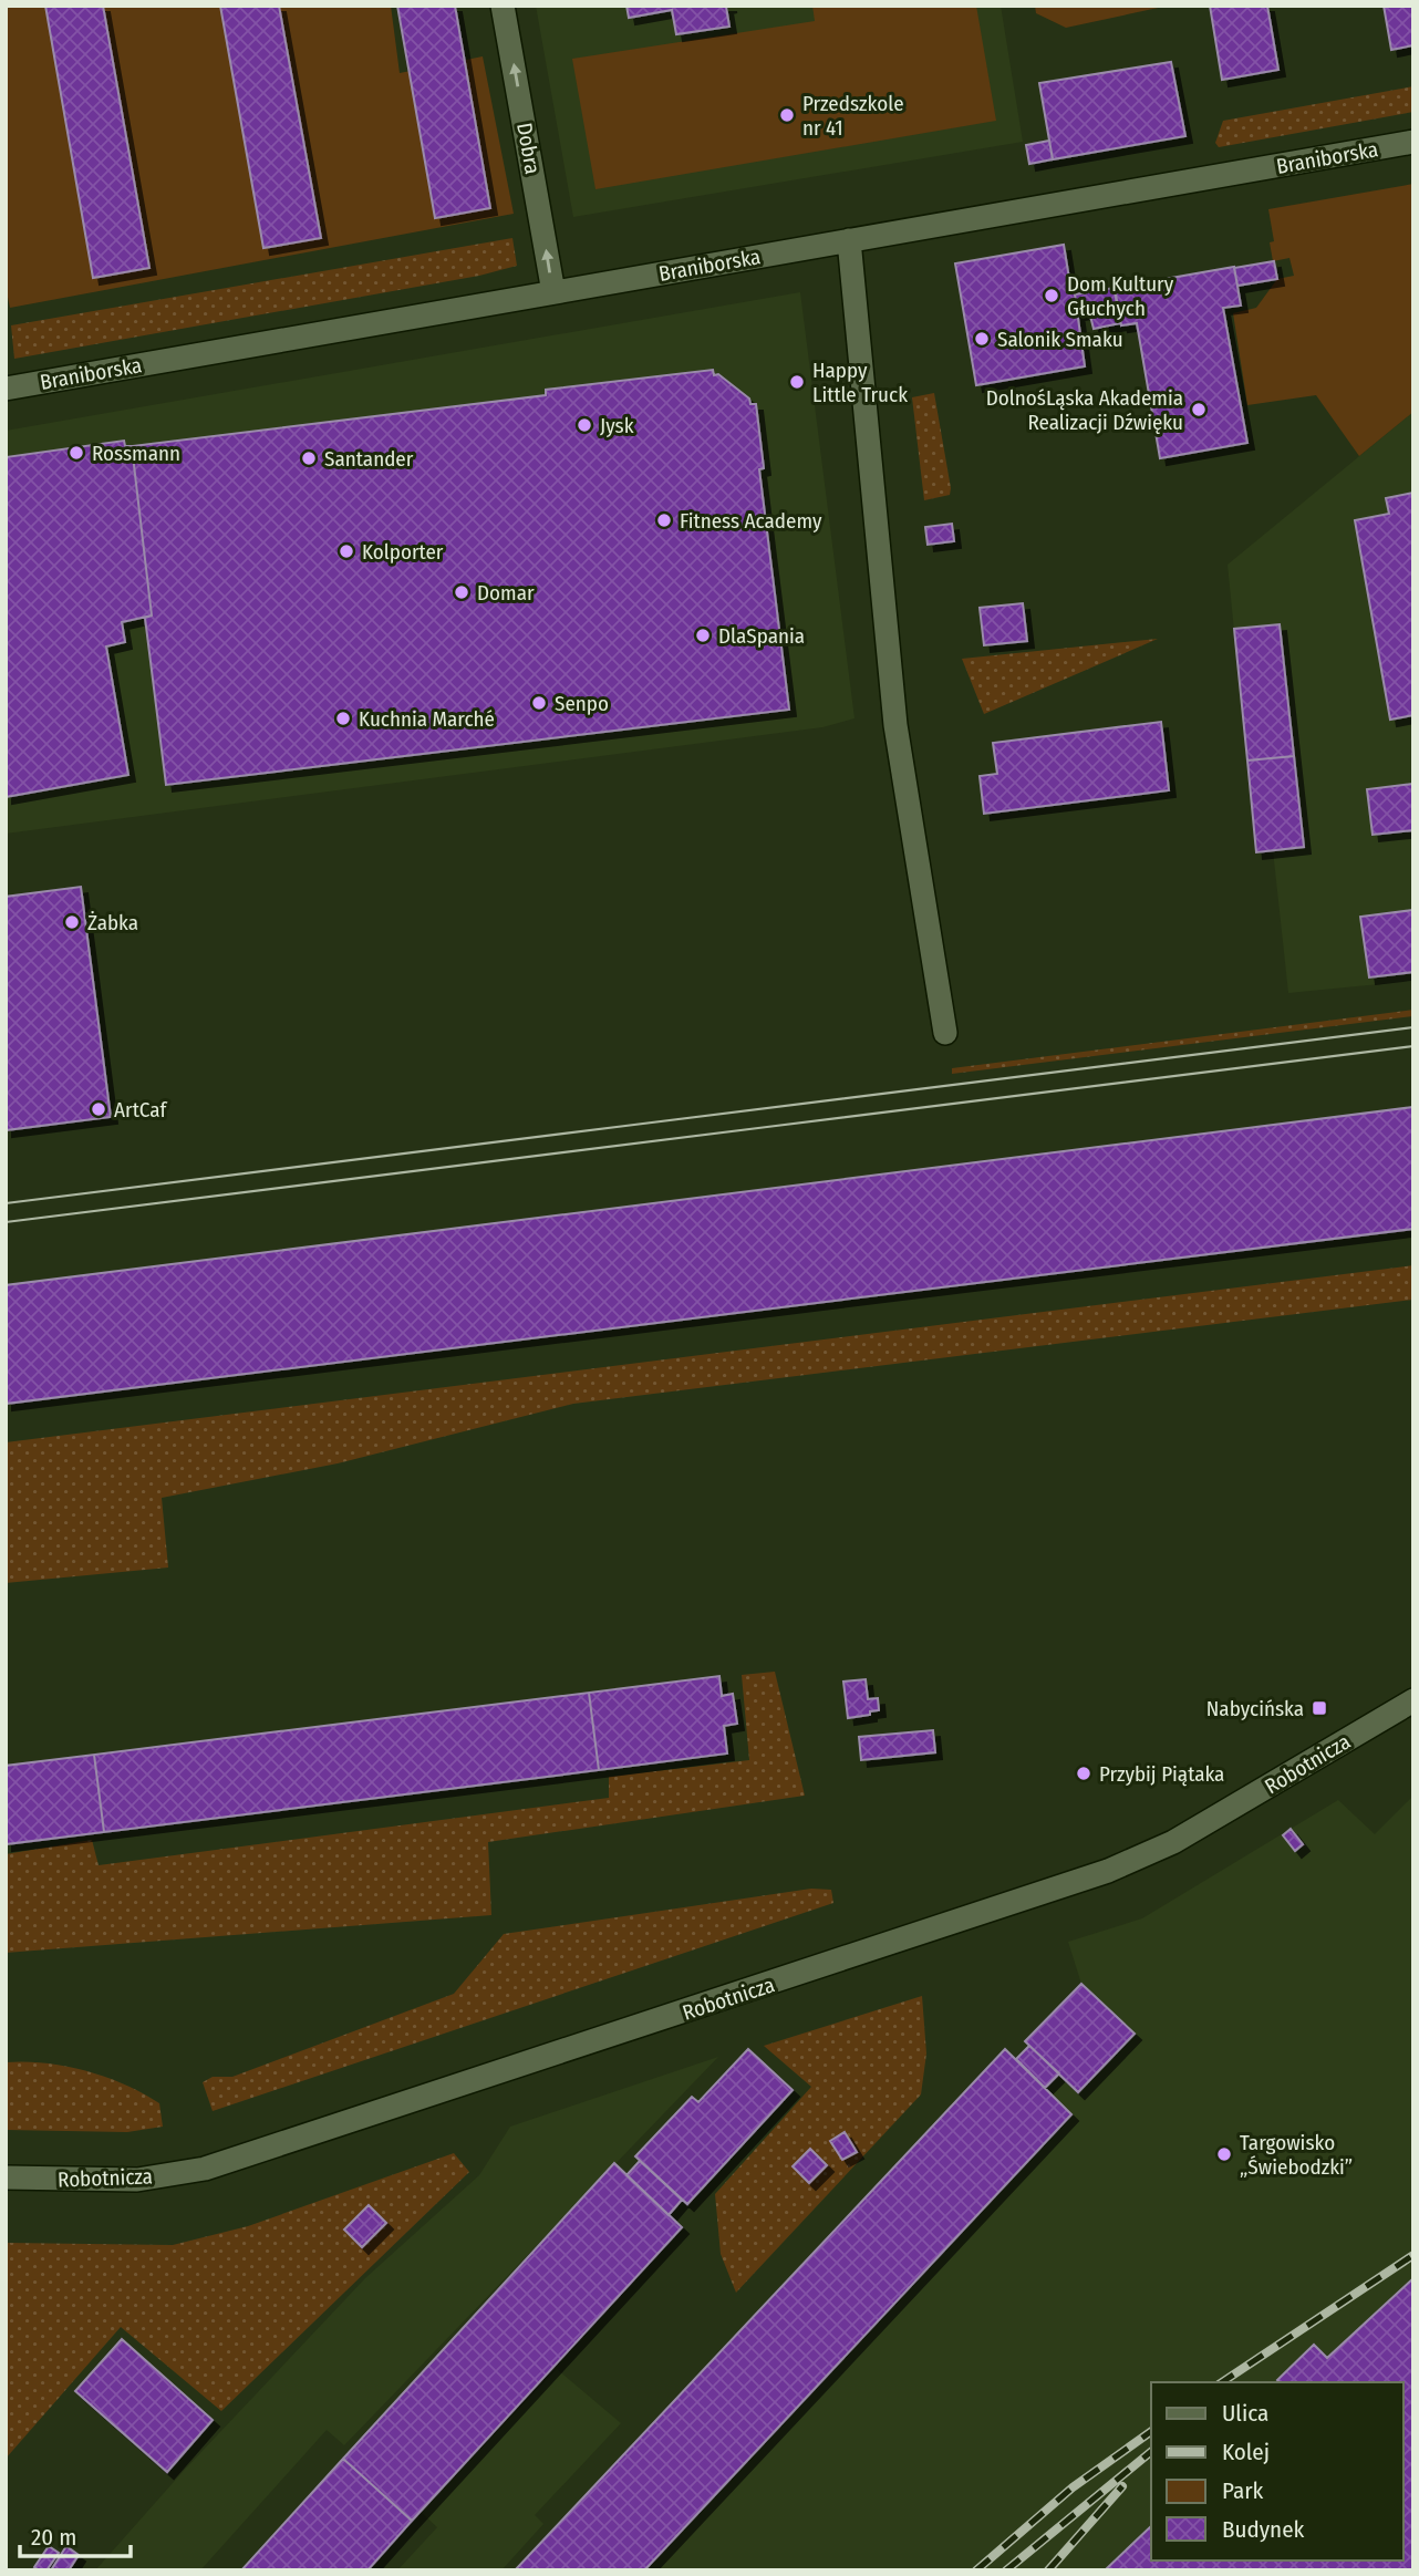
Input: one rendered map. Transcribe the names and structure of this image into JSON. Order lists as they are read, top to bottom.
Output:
{
  "streets": {
    "street": ["Dobra", "Braniborska", "Robotnicza"]
  },
  "crossings": [
    ["Dobra", "Braniborska"]
  ],
  "one_way": ["Dobra"],
  "places": {
    "other": [
      "Przedszkole nr 41",
      "Dom Kultury Głuchych",
      "Salonik Smaku",
      "Happy Little Truck",
      "DolnośLąska Akademia Realizacji Dźwięku",
      "Jysk",
      "Rossmann",
      "Santander",
      "Fitness Academy",
      "Kolporter",
      "Domar",
      "DlaSpania",
      "Senpo",
      "Kuchnia Marché",
      "Żabka",
      "ArtCaf",
      "Przybij Piątaka",
      "Targowisko „Świebodzki”"
    ],
    "transit": ["Nabycińska"]
  },
  "legend": [
    "Ulica",
    "Kolej",
    "Park",
    "Budynek"
  ],
  "scale_bar": "20 m"
}
